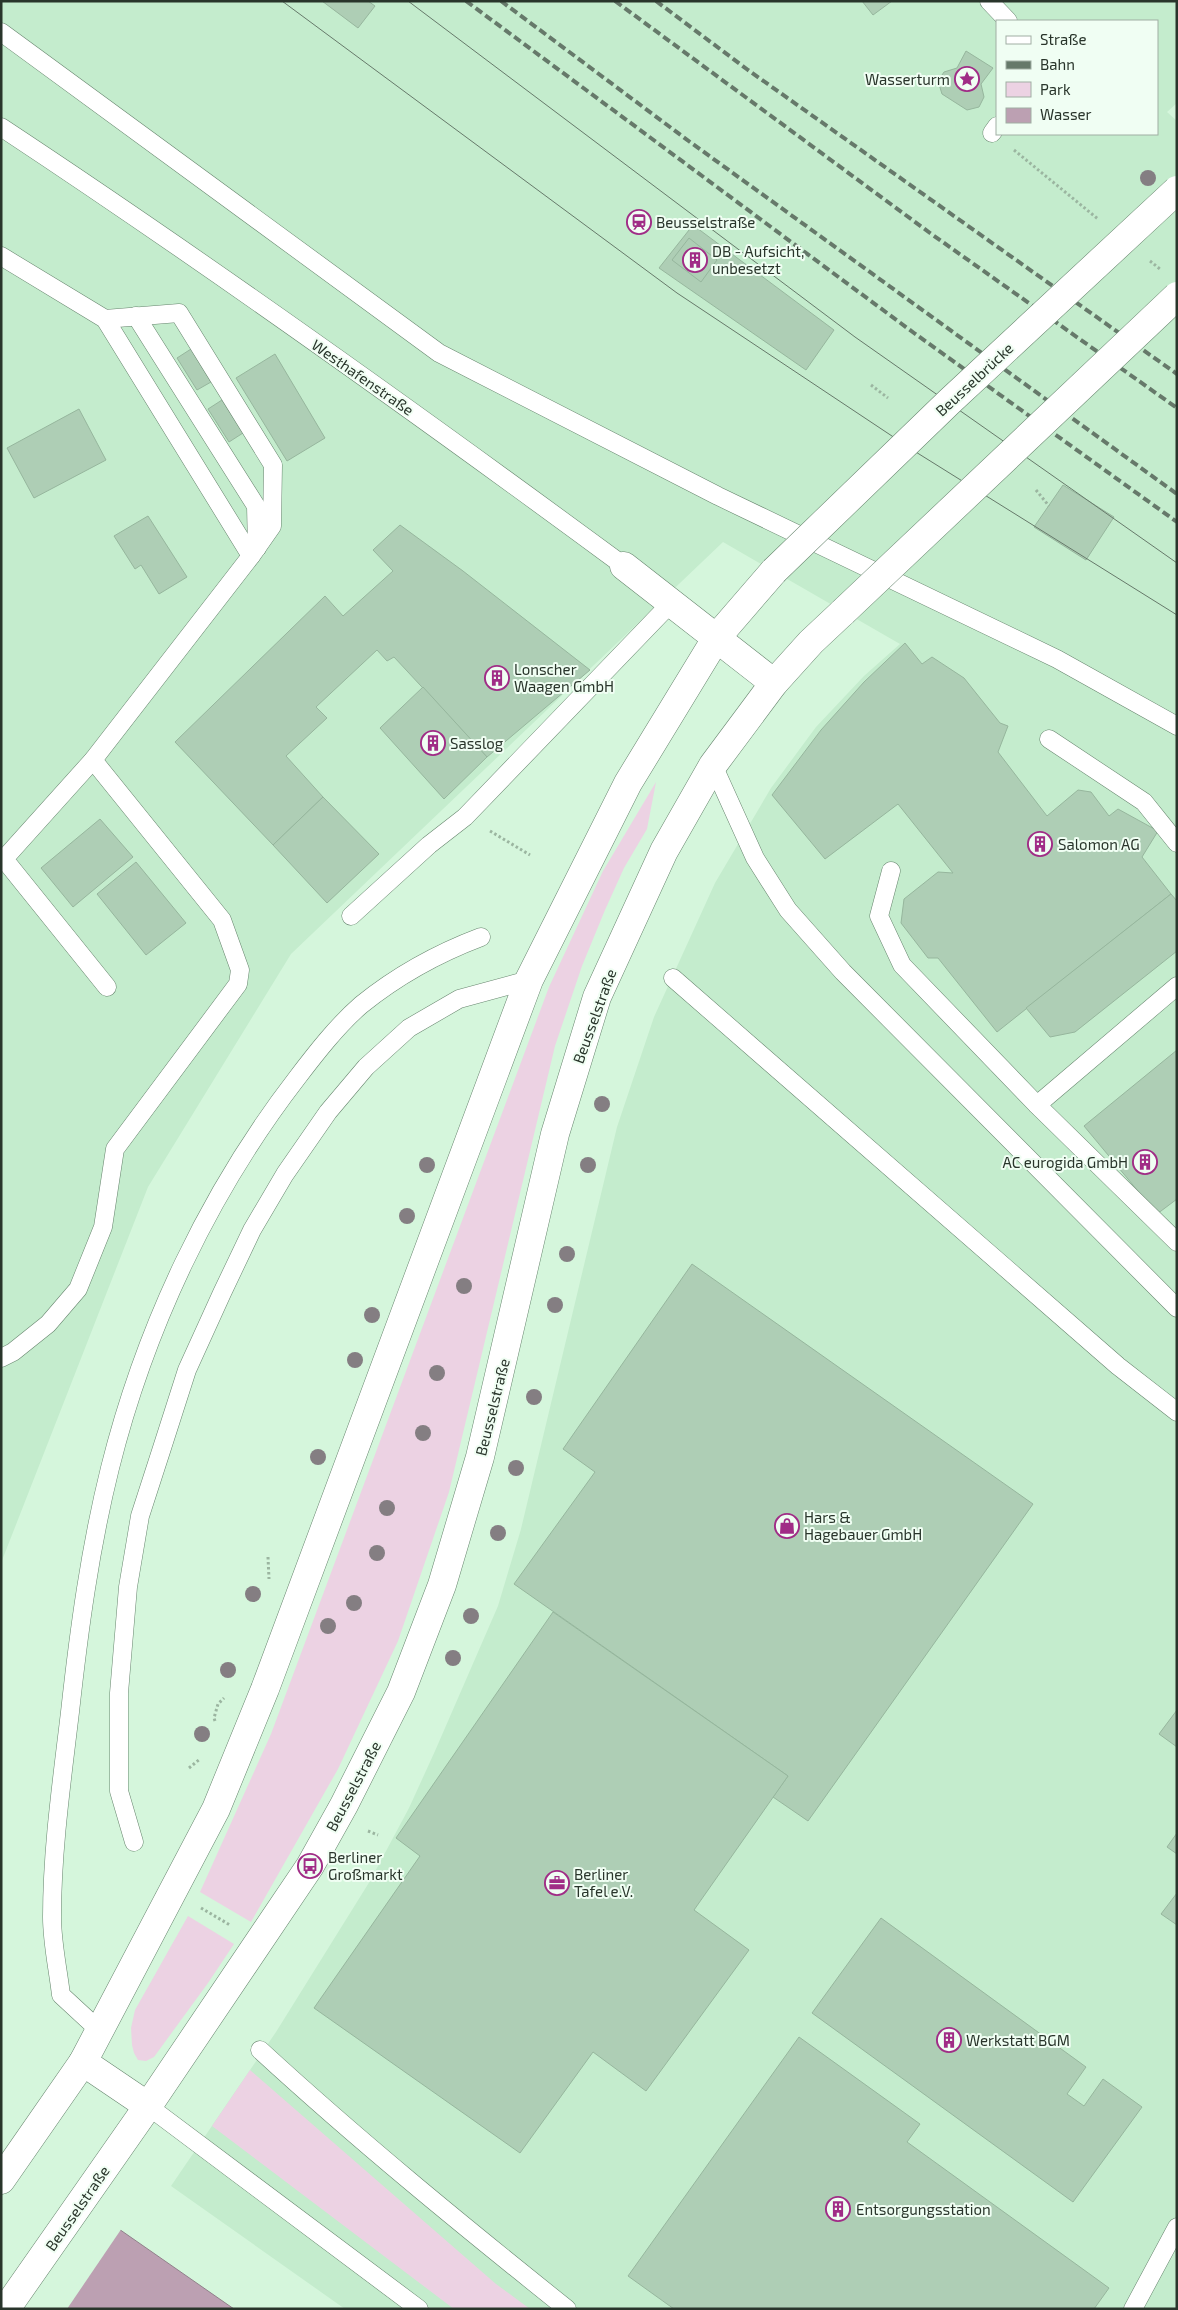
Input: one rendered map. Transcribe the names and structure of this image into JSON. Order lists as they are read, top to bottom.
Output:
{
  "streets": {
    "main road": ["Westhafenstraße", "Beusselbrücke", "Beusselstraße"]
  },
  "crossings": [
    ["Westhafenstraße", "Beusselbrücke"]
  ],
  "places": {
    "place": ["Wasserturm"],
    "station": ["Beusselstraße"],
    "building": [
      "DB - Aufsicht, unbesetzt",
      "Lonscher Waagen GmbH",
      "Sasslog",
      "Salomon AG",
      "AC eurogida GmbH",
      "Werkstatt BGM",
      "Entsorgungsstation"
    ],
    "shop": ["Hars & Hagebauer GmbH"],
    "bus stop": ["Berliner Großmarkt"],
    "office": ["Berliner Tafel e.V."]
  },
  "legend": [
    "Straße",
    "Bahn",
    "Park",
    "Wasser"
  ]
}
